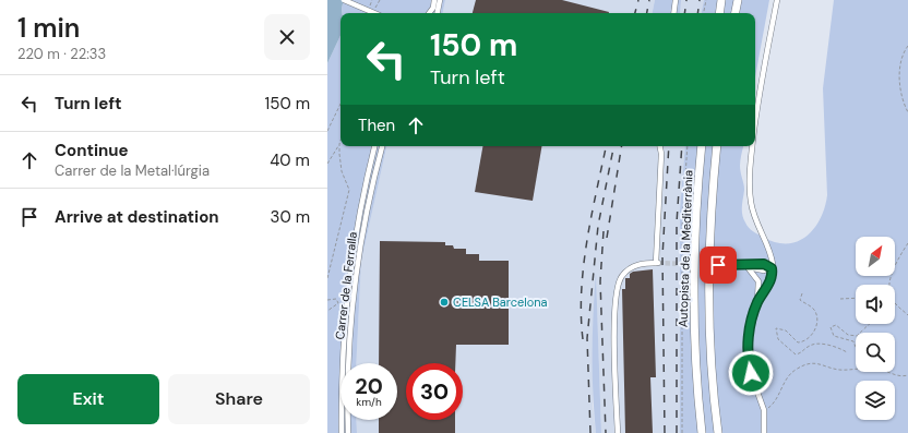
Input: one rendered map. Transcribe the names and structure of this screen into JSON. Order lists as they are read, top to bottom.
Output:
{
  "streets": {
    "highway": ["Autopista de la Mediterrània"],
    "street": ["Carrer de la Ferralla"]
  },
  "places": ["CELSA Barcelona"],
  "north": "top right",
  "page": {
    "heading": ["1 min", "220 m · 22:33"],
    "turn": ["150 m", "Turn left"],
    "list": [
      {
        "name": "Turn left",
        "value": "150 m"
      },
      {
        "name": "Continue",
        "note": "Carrer de la Metal·lúrgia",
        "value": "40 m"
      },
      {
        "name": "Arrive at destination",
        "value": "30 m"
      }
    ],
    "then": "Then",
    "speed": "20 km/h",
    "limit": "30",
    "buttons": ["Exit", "Share"]
  }
}
